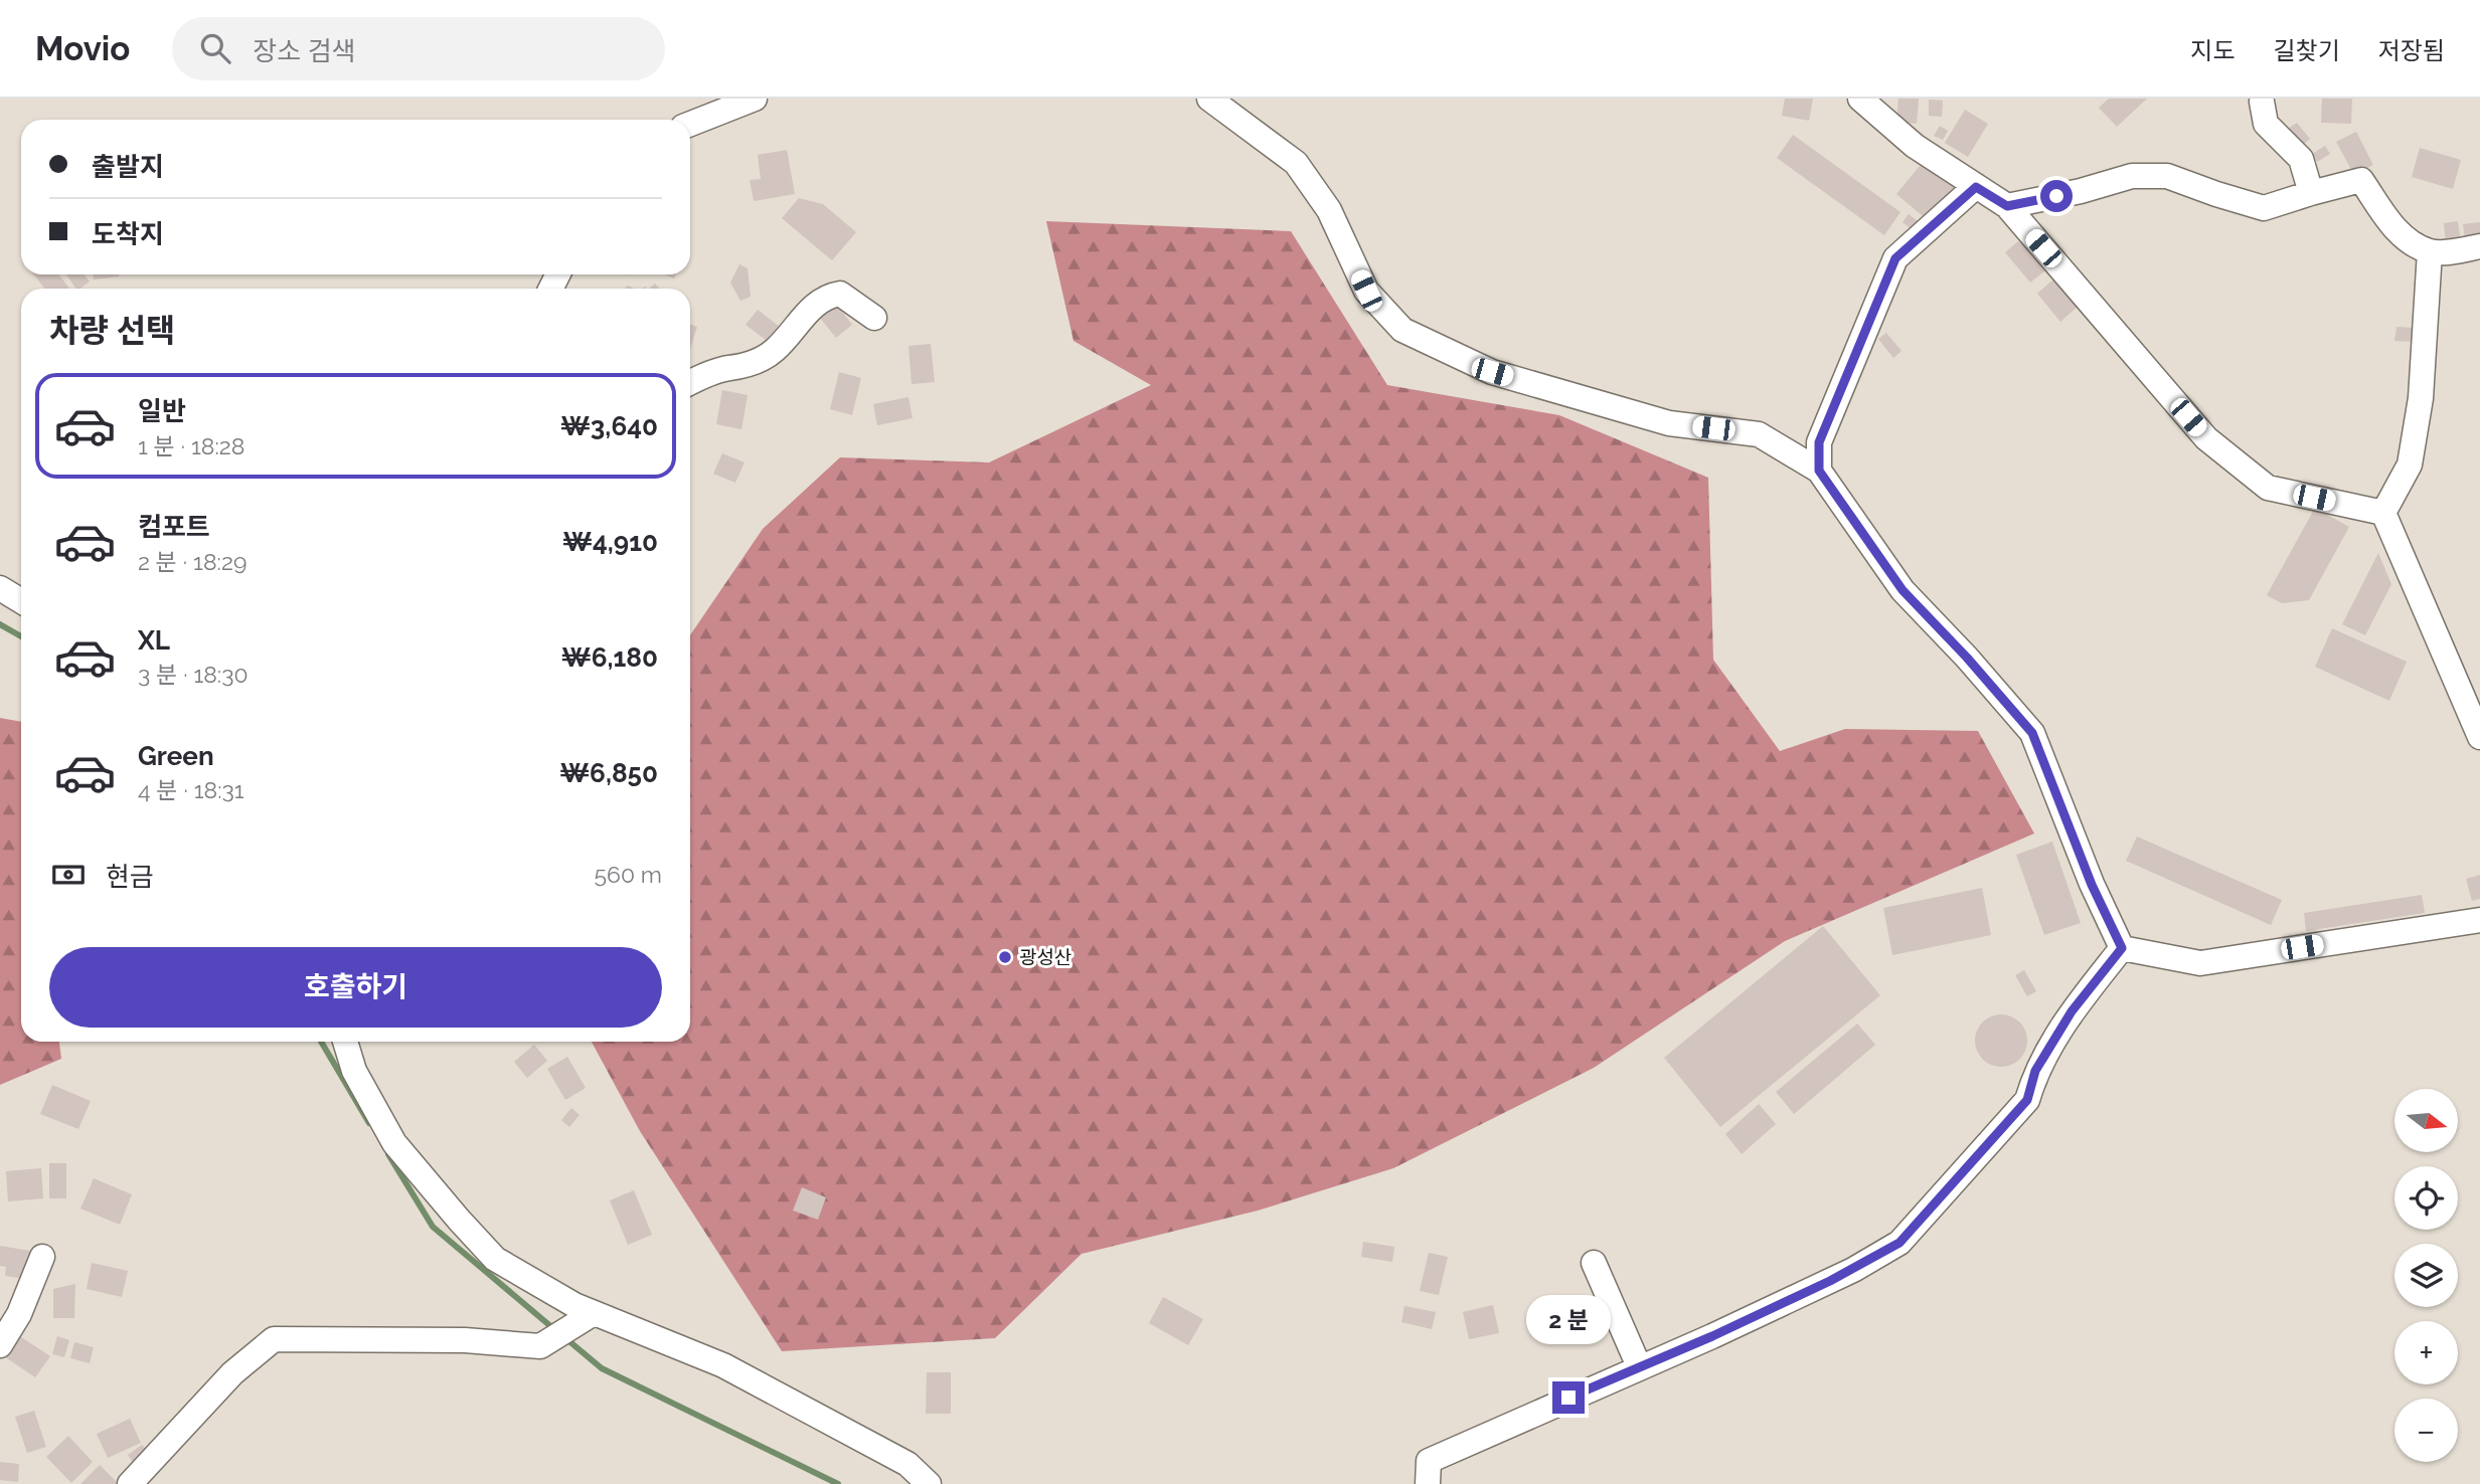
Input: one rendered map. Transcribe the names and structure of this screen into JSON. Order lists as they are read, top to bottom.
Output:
{
  "places": ["광성산"],
  "north": "right",
  "page": {
    "header": "Movio",
    "search": "장소 검색",
    "nav": ["지도", "길찾기", "저장됨"],
    "banner": ["출발지", "도착지"],
    "heading": "차량 선택",
    "list": [
      {
        "name": "일반",
        "note": "1 분 · 18:28",
        "value": "₩3,640"
      },
      {
        "name": "컴포트",
        "note": "2 분 · 18:29",
        "value": "₩4,910"
      },
      {
        "name": "XL",
        "note": "3 분 · 18:30",
        "value": "₩6,180"
      },
      {
        "name": "Green",
        "note": "4 분 · 18:31",
        "value": "₩6,850"
      }
    ],
    "pay": ["현금", "560 m"],
    "buttons": "호출하기",
    "map_buttons": ["+", "−"],
    "bubble": "2 분"
  }
}
